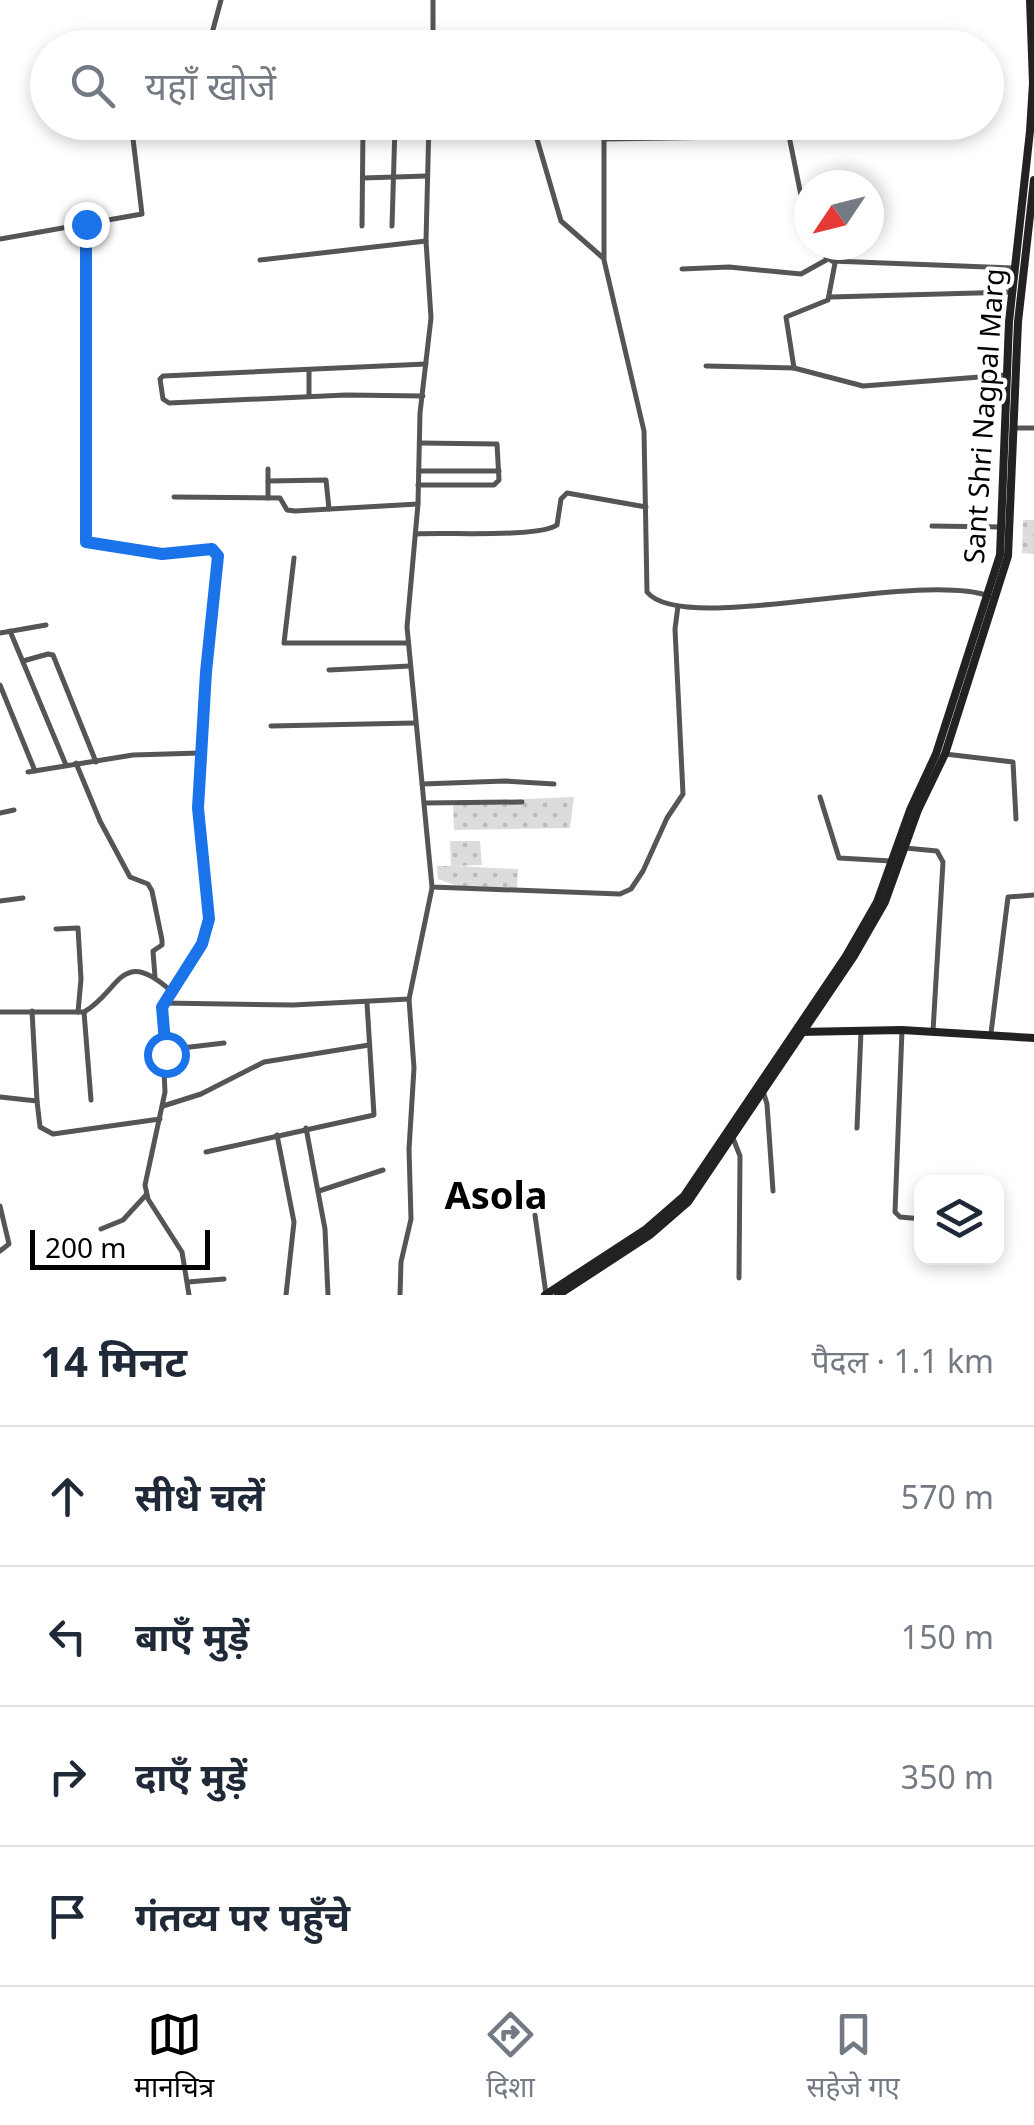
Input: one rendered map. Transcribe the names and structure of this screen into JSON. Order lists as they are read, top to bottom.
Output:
{
  "streets": {
    "street": ["Sant Shri Nagpal Marg"]
  },
  "districts": ["Asola"],
  "scale_bar": "200 m",
  "north": "bottom left",
  "page": {
    "search": "यहाँ खोजें",
    "scale": "200 m",
    "heading": ["14 मिनट", "पैदल · 1.1 km"],
    "list": [
      ["सीधे चलें", "570 m"],
      ["बाएँ मुड़ें", "150 m"],
      ["दाएँ मुड़ें", "350 m"],
      "गंतव्य पर पहुँचे"
    ],
    "nav": ["मानचित्र", "दिशा", "सहेजे गए"]
  }
}
